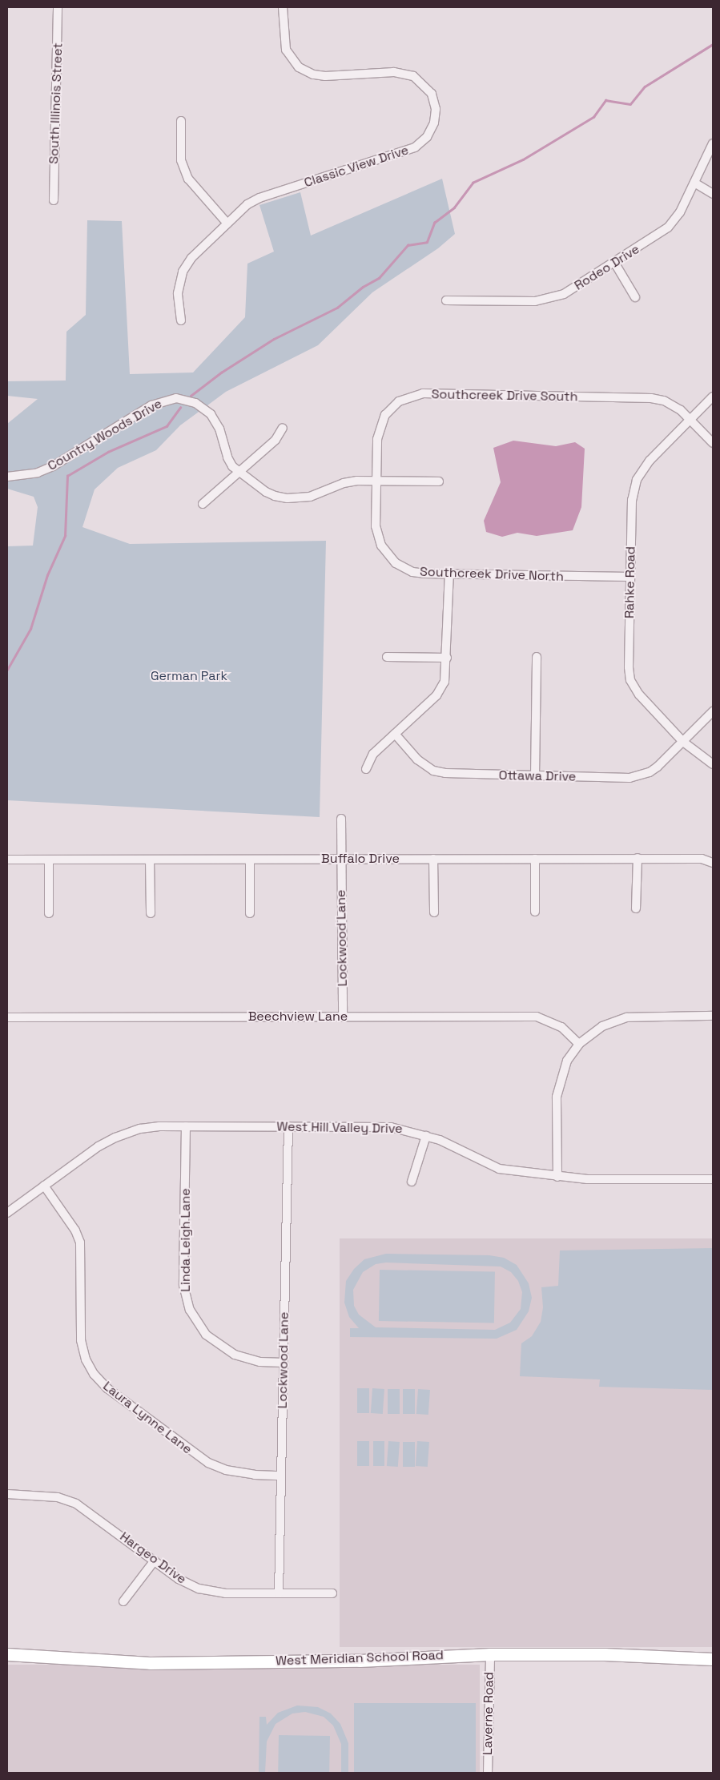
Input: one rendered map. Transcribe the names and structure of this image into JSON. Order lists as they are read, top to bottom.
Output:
{
  "streets": {
    "main road": ["West Meridian School Road"],
    "street": [
      "South Illinois Street",
      "Classic View Drive",
      "Rodeo Drive",
      "Southcreek Drive South",
      "Country Woods Drive",
      "Southcreek Drive North",
      "Rahke Road",
      "Ottawa Drive",
      "Buffalo Drive",
      "Lockwood Lane",
      "Beechview Lane",
      "West Hill Valley Drive",
      "Linda Leigh Lane",
      "Laura Lynne Lane",
      "Hargeo Drive",
      "Laverne Road"
    ]
  },
  "crossings": [
    ["Southcreek Drive South", "Country Woods Drive"],
    ["Southcreek Drive South", "Southcreek Drive North"],
    ["Southcreek Drive South", "Rahke Road"],
    ["Country Woods Drive", "Southcreek Drive North"],
    ["Southcreek Drive North", "Rahke Road"],
    ["Rahke Road", "Ottawa Drive"],
    ["Buffalo Drive", "Lockwood Lane"],
    ["Lockwood Lane", "Beechview Lane"],
    ["Lockwood Lane", "West Hill Valley Drive"],
    ["Lockwood Lane", "Linda Leigh Lane"],
    ["Lockwood Lane", "Laura Lynne Lane"],
    ["Lockwood Lane", "Hargeo Drive"],
    ["West Hill Valley Drive", "Linda Leigh Lane"],
    ["West Hill Valley Drive", "Laura Lynne Lane"],
    ["West Meridian School Road", "Laverne Road"]
  ],
  "parks": ["German Park"]
}
